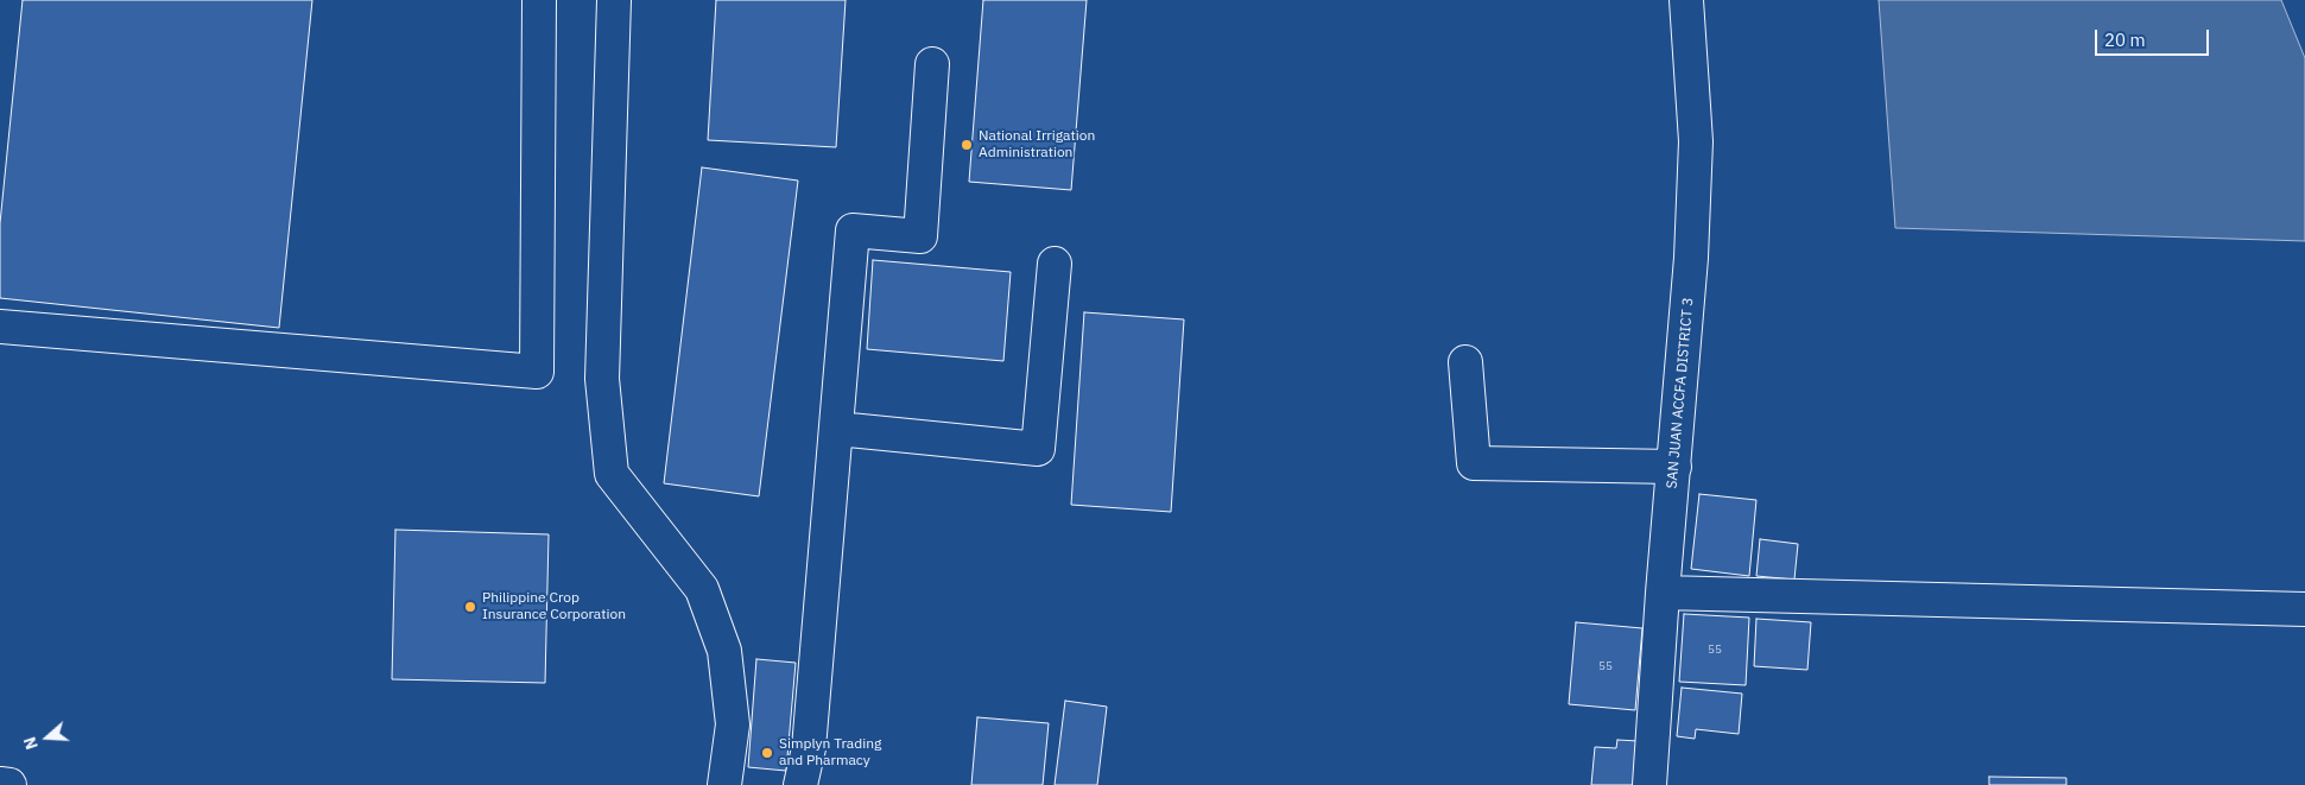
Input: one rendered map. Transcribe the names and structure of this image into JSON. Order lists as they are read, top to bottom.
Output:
{
  "streets": {
    "street": ["SAN JUAN ACCFA DISTRICT 3"]
  },
  "places": ["National Irrigation Administration", "Philippine Crop Insurance Corporation", "Simplyn Trading and Pharmacy"],
  "house_numbers": ["55", "55"],
  "scale_bar": "20 m",
  "north": "left"
}
